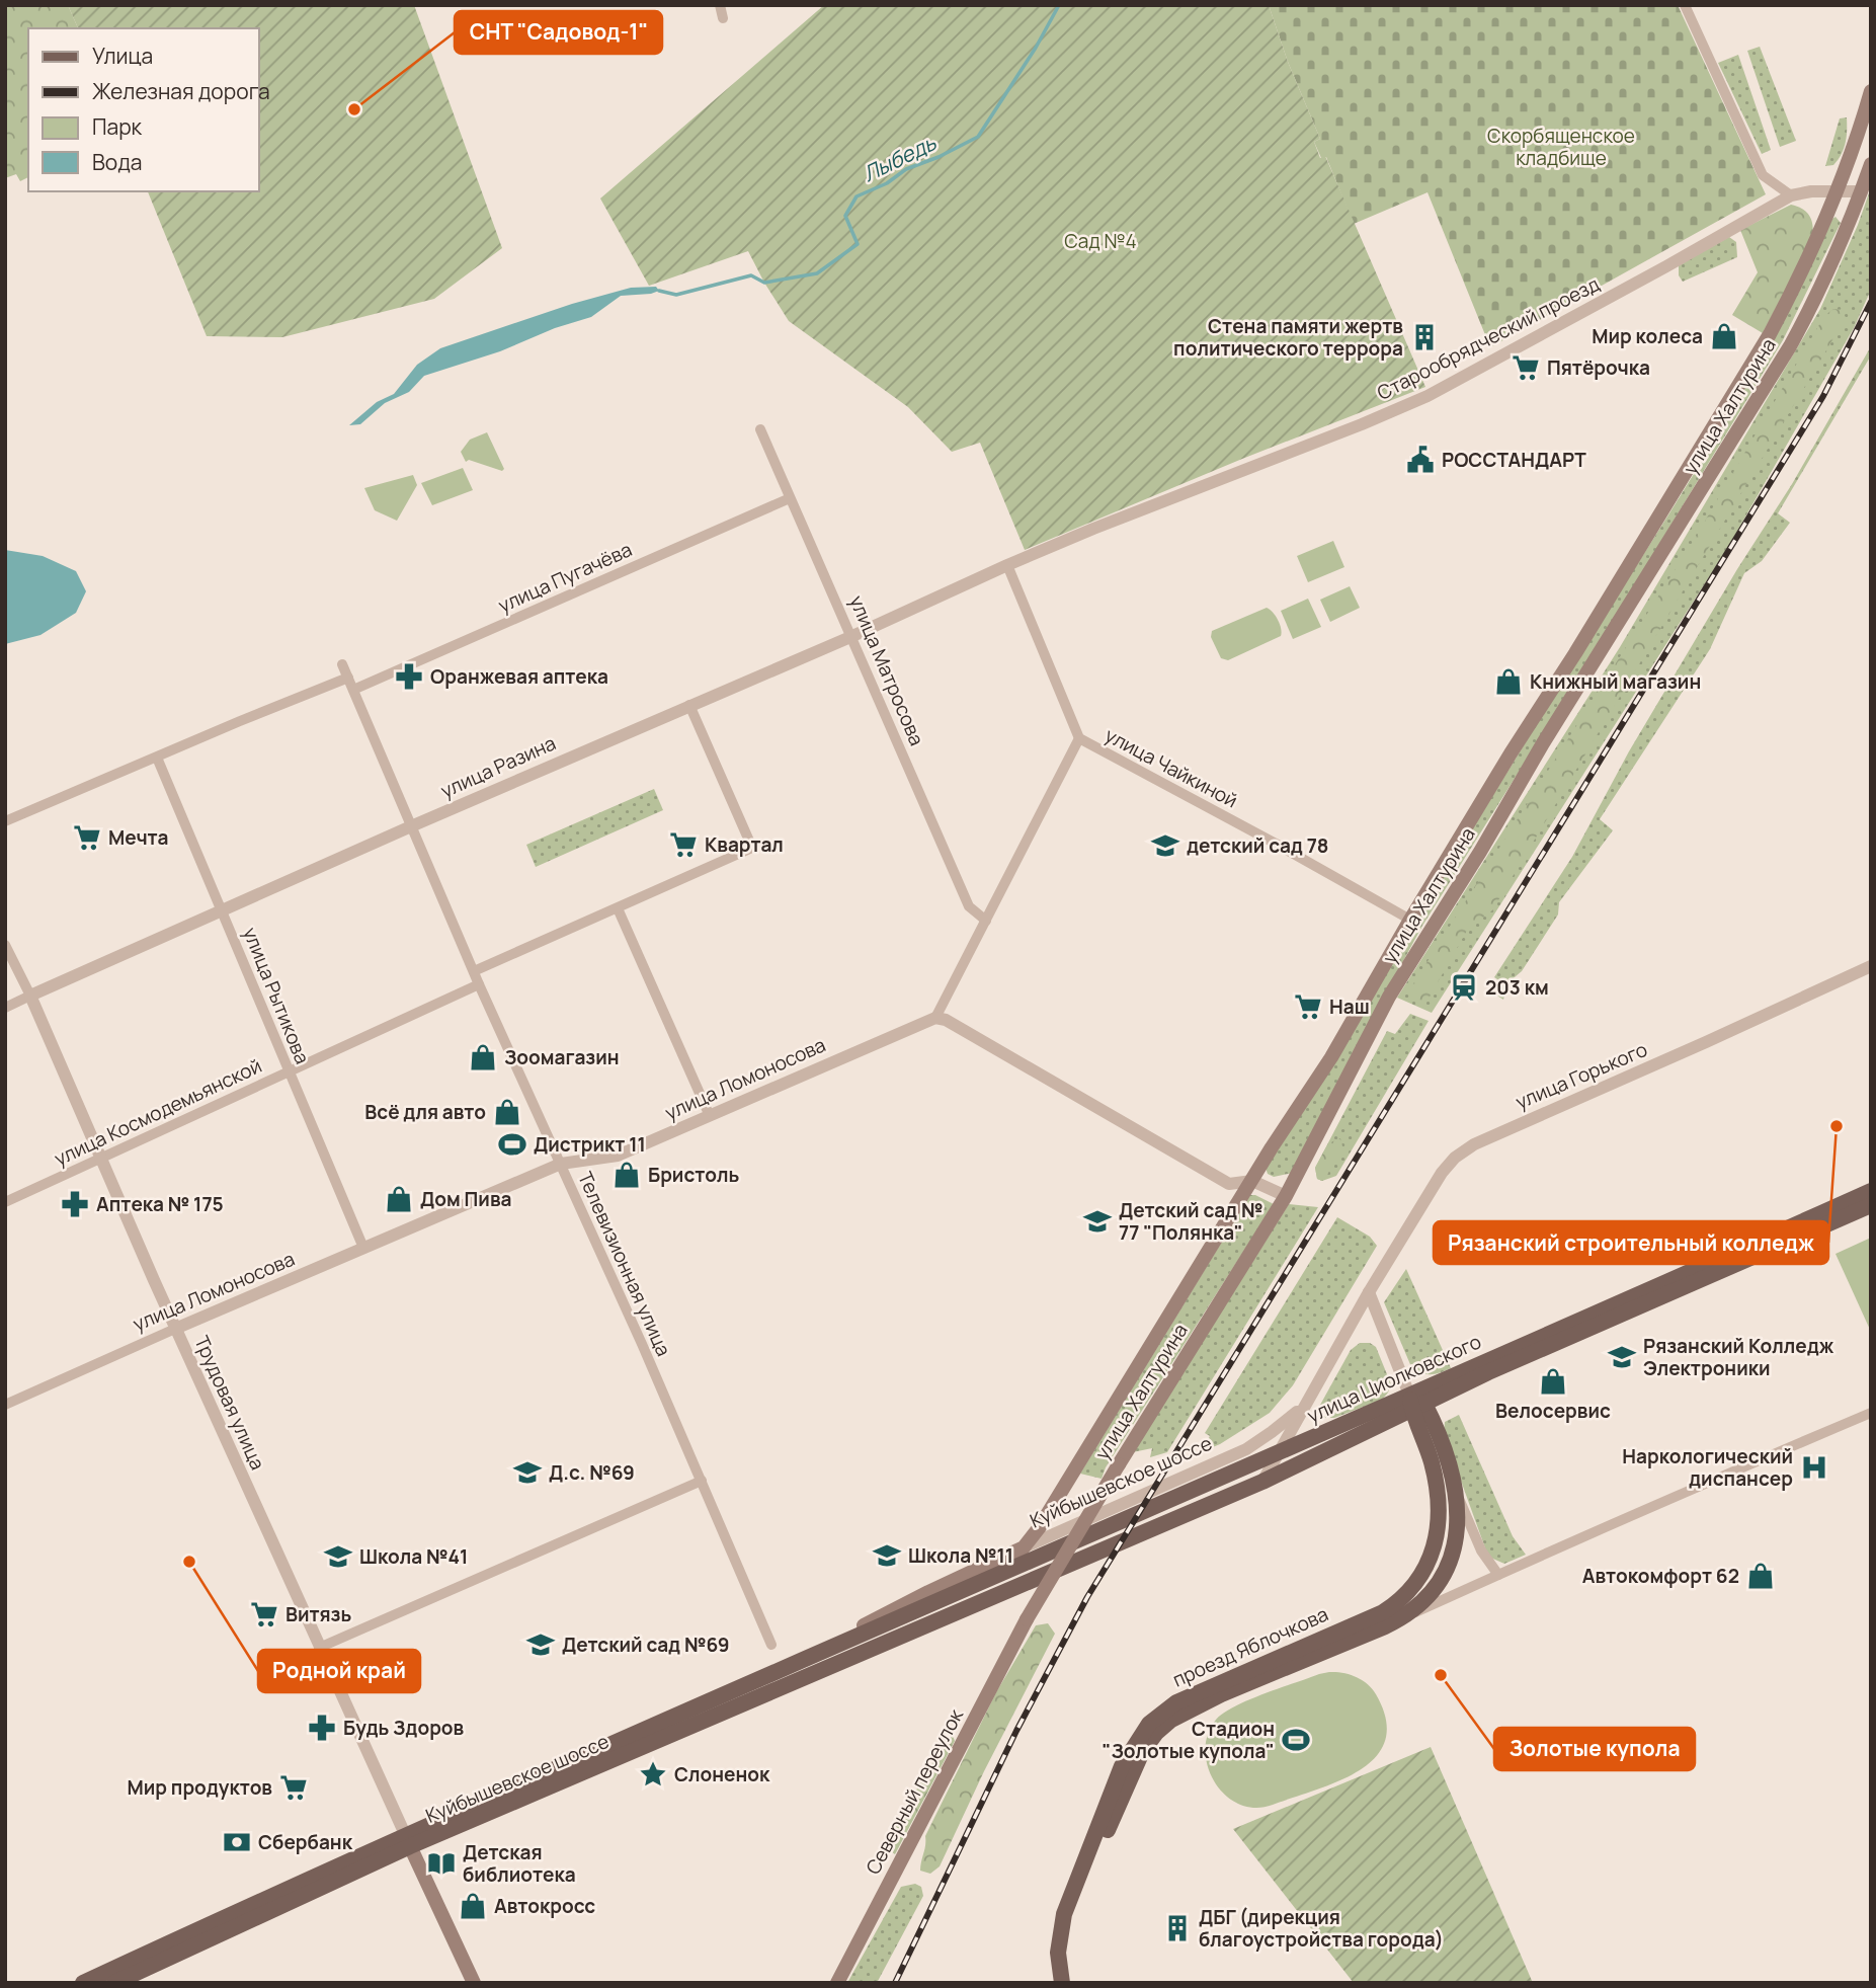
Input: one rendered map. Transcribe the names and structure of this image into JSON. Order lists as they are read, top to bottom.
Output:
{
  "streets": {
    "main road": [
      "улица Халтурина",
      "улица Циолковского",
      "Куйбышевское шоссе",
      "проезд Яблочкова",
      "Северный переулок"
    ],
    "street": [
      "Старообрядческий проезд",
      "улица Пугачёва",
      "улица Матросова",
      "улица Разина",
      "улица Чайкиной",
      "улица Рытикова",
      "улица Горького",
      "улица Ломоносова",
      "улица Космодемьянской",
      "Телевизионная улица",
      "Трудовая улица"
    ]
  },
  "crossings": [
    ["Старообрядческий проезд", "улица Халтурина"],
    ["Старообрядческий проезд", "улица Разина"],
    ["Старообрядческий проезд", "улица Чайкиной"],
    ["улица Халтурина", "улица Чайкиной"],
    ["улица Халтурина", "Куйбышевское шоссе"],
    ["улица Халтурина", "Северный переулок"],
    ["улица Пугачёва", "улица Матросова"],
    ["улица Пугачёва", "Телевизионная улица"],
    ["улица Матросова", "улица Разина"],
    ["улица Разина", "улица Чайкиной"],
    ["улица Разина", "улица Рытикова"],
    ["улица Разина", "Телевизионная улица"],
    ["улица Разина", "Трудовая улица"],
    ["улица Рытикова", "улица Ломоносова"],
    ["улица Рытикова", "улица Космодемьянской"],
    ["улица Горького", "улица Циолковского"],
    ["улица Горького", "Куйбышевское шоссе"],
    ["улица Ломоносова", "Телевизионная улица"],
    ["улица Ломоносова", "Трудовая улица"],
    ["улица Космодемьянской", "Телевизионная улица"],
    ["улица Космодемьянской", "Трудовая улица"],
    ["улица Циолковского", "Куйбышевское шоссе"],
    ["улица Циолковского", "проезд Яблочкова"],
    ["Трудовая улица", "Куйбышевское шоссе"]
  ],
  "water": ["Лыбедь"],
  "parks": ["Скорбященское кладбище", "Сад №4"],
  "places": {
    "other": [
      "СНТ \"Садовод-1\"",
      "Рязанский строительный колледж",
      "Родной край",
      "Золотые купола"
    ],
    "shop": [
      "Мир колеса",
      "Книжный магазин",
      "Зоомагазин",
      "Всё для авто",
      "Бристоль",
      "Дом Пива",
      "Велосервис",
      "Автокомфорт 62",
      "Автокросс"
    ],
    "building": ["Стена памяти жертв политического террора", "ДБГ (дирекция благоустройства города)"],
    "supermarket": [
      "Пятёрочка",
      "Мечта",
      "Квартал",
      "Наш",
      "Витязь",
      "Мир продуктов"
    ],
    "public building": ["РОССТАНДАРТ"],
    "pharmacy": ["Оранжевая аптека", "Аптека № 175", "Будь Здоров"],
    "school or university": [
      "детский сад 78",
      "Детский сад № 77 \"Полянка\"",
      "Рязанский Колледж Электроники",
      "Д.с. №69",
      "Школа №11",
      "Школа №41",
      "Детский сад №69"
    ],
    "station": ["203 км"],
    "sports": ["Дистрикт 11", "Стадион \"Золотые купола\""],
    "hospital": ["Наркологический диспансер"],
    "place": ["Слоненок"],
    "bank": ["Сбербанк"],
    "library": ["Детская библиотека"]
  },
  "legend": [
    "Улица",
    "Железная дорога",
    "Парк",
    "Вода"
  ]
}
